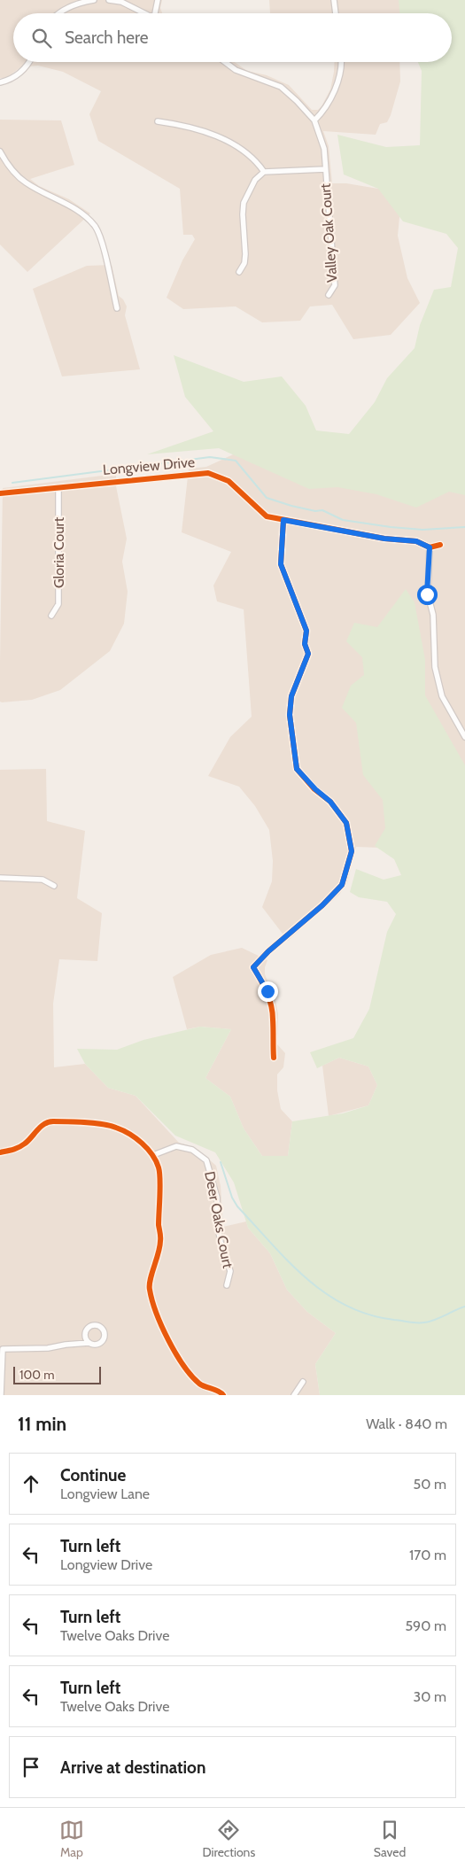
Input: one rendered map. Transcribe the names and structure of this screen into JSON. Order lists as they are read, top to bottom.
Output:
{
  "streets": {
    "street": [
      "Valley Oak Court",
      "Longview Drive",
      "Gloria Court",
      "Deer Oaks Court"
    ]
  },
  "crossings": [
    ["Longview Drive", "Gloria Court"]
  ],
  "scale_bar": "100 m",
  "page": {
    "search": "Search here",
    "scale": "100 m",
    "heading": ["11 min", "Walk · 840 m"],
    "list": [
      ["Continue", "Longview Lane", "50 m"],
      ["Turn left", "Longview Drive", "170 m"],
      ["Turn left", "Twelve Oaks Drive", "590 m"],
      ["Turn left", "Twelve Oaks Drive", "30 m"],
      "Arrive at destination"
    ],
    "nav": ["Map", "Directions", "Saved"]
  }
}
